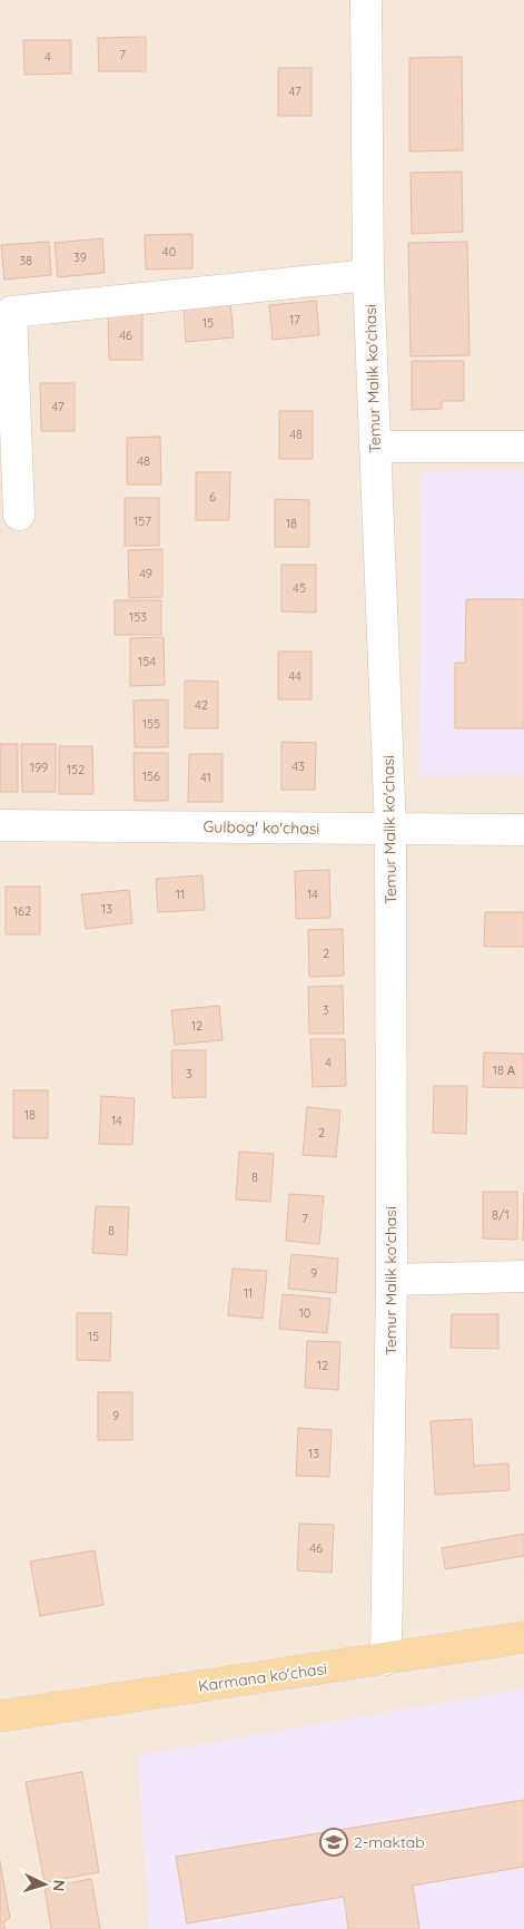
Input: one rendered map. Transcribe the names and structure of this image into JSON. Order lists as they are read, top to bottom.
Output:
{
  "streets": {
    "main road": ["Karmana ko'chasi"],
    "street": ["Temur Malik ko'chasi", "Gulbog' ko'chasi"]
  },
  "crossings": [
    ["Temur Malik ko'chasi", "Gulbog' ko'chasi"],
    ["Temur Malik ko'chasi", "Karmana ko'chasi"]
  ],
  "places": {
    "school or university": ["2-maktab"]
  },
  "house_numbers": [
    "7",
    "4",
    "47",
    "40",
    "39",
    "38",
    "17",
    "15",
    "46",
    "47",
    "48",
    "48",
    "6",
    "157",
    "18",
    "49",
    "45",
    "153",
    "154",
    "44",
    "42",
    "155",
    "43",
    "199",
    "152",
    "156",
    "41",
    "11",
    "14",
    "13",
    "162",
    "2",
    "3",
    "12",
    "4",
    "18 А",
    "3",
    "18",
    "14",
    "2",
    "8",
    "8/1",
    "7",
    "8",
    "9",
    "11",
    "10",
    "15",
    "12",
    "9",
    "13",
    "46"
  ],
  "north": "right"
}
